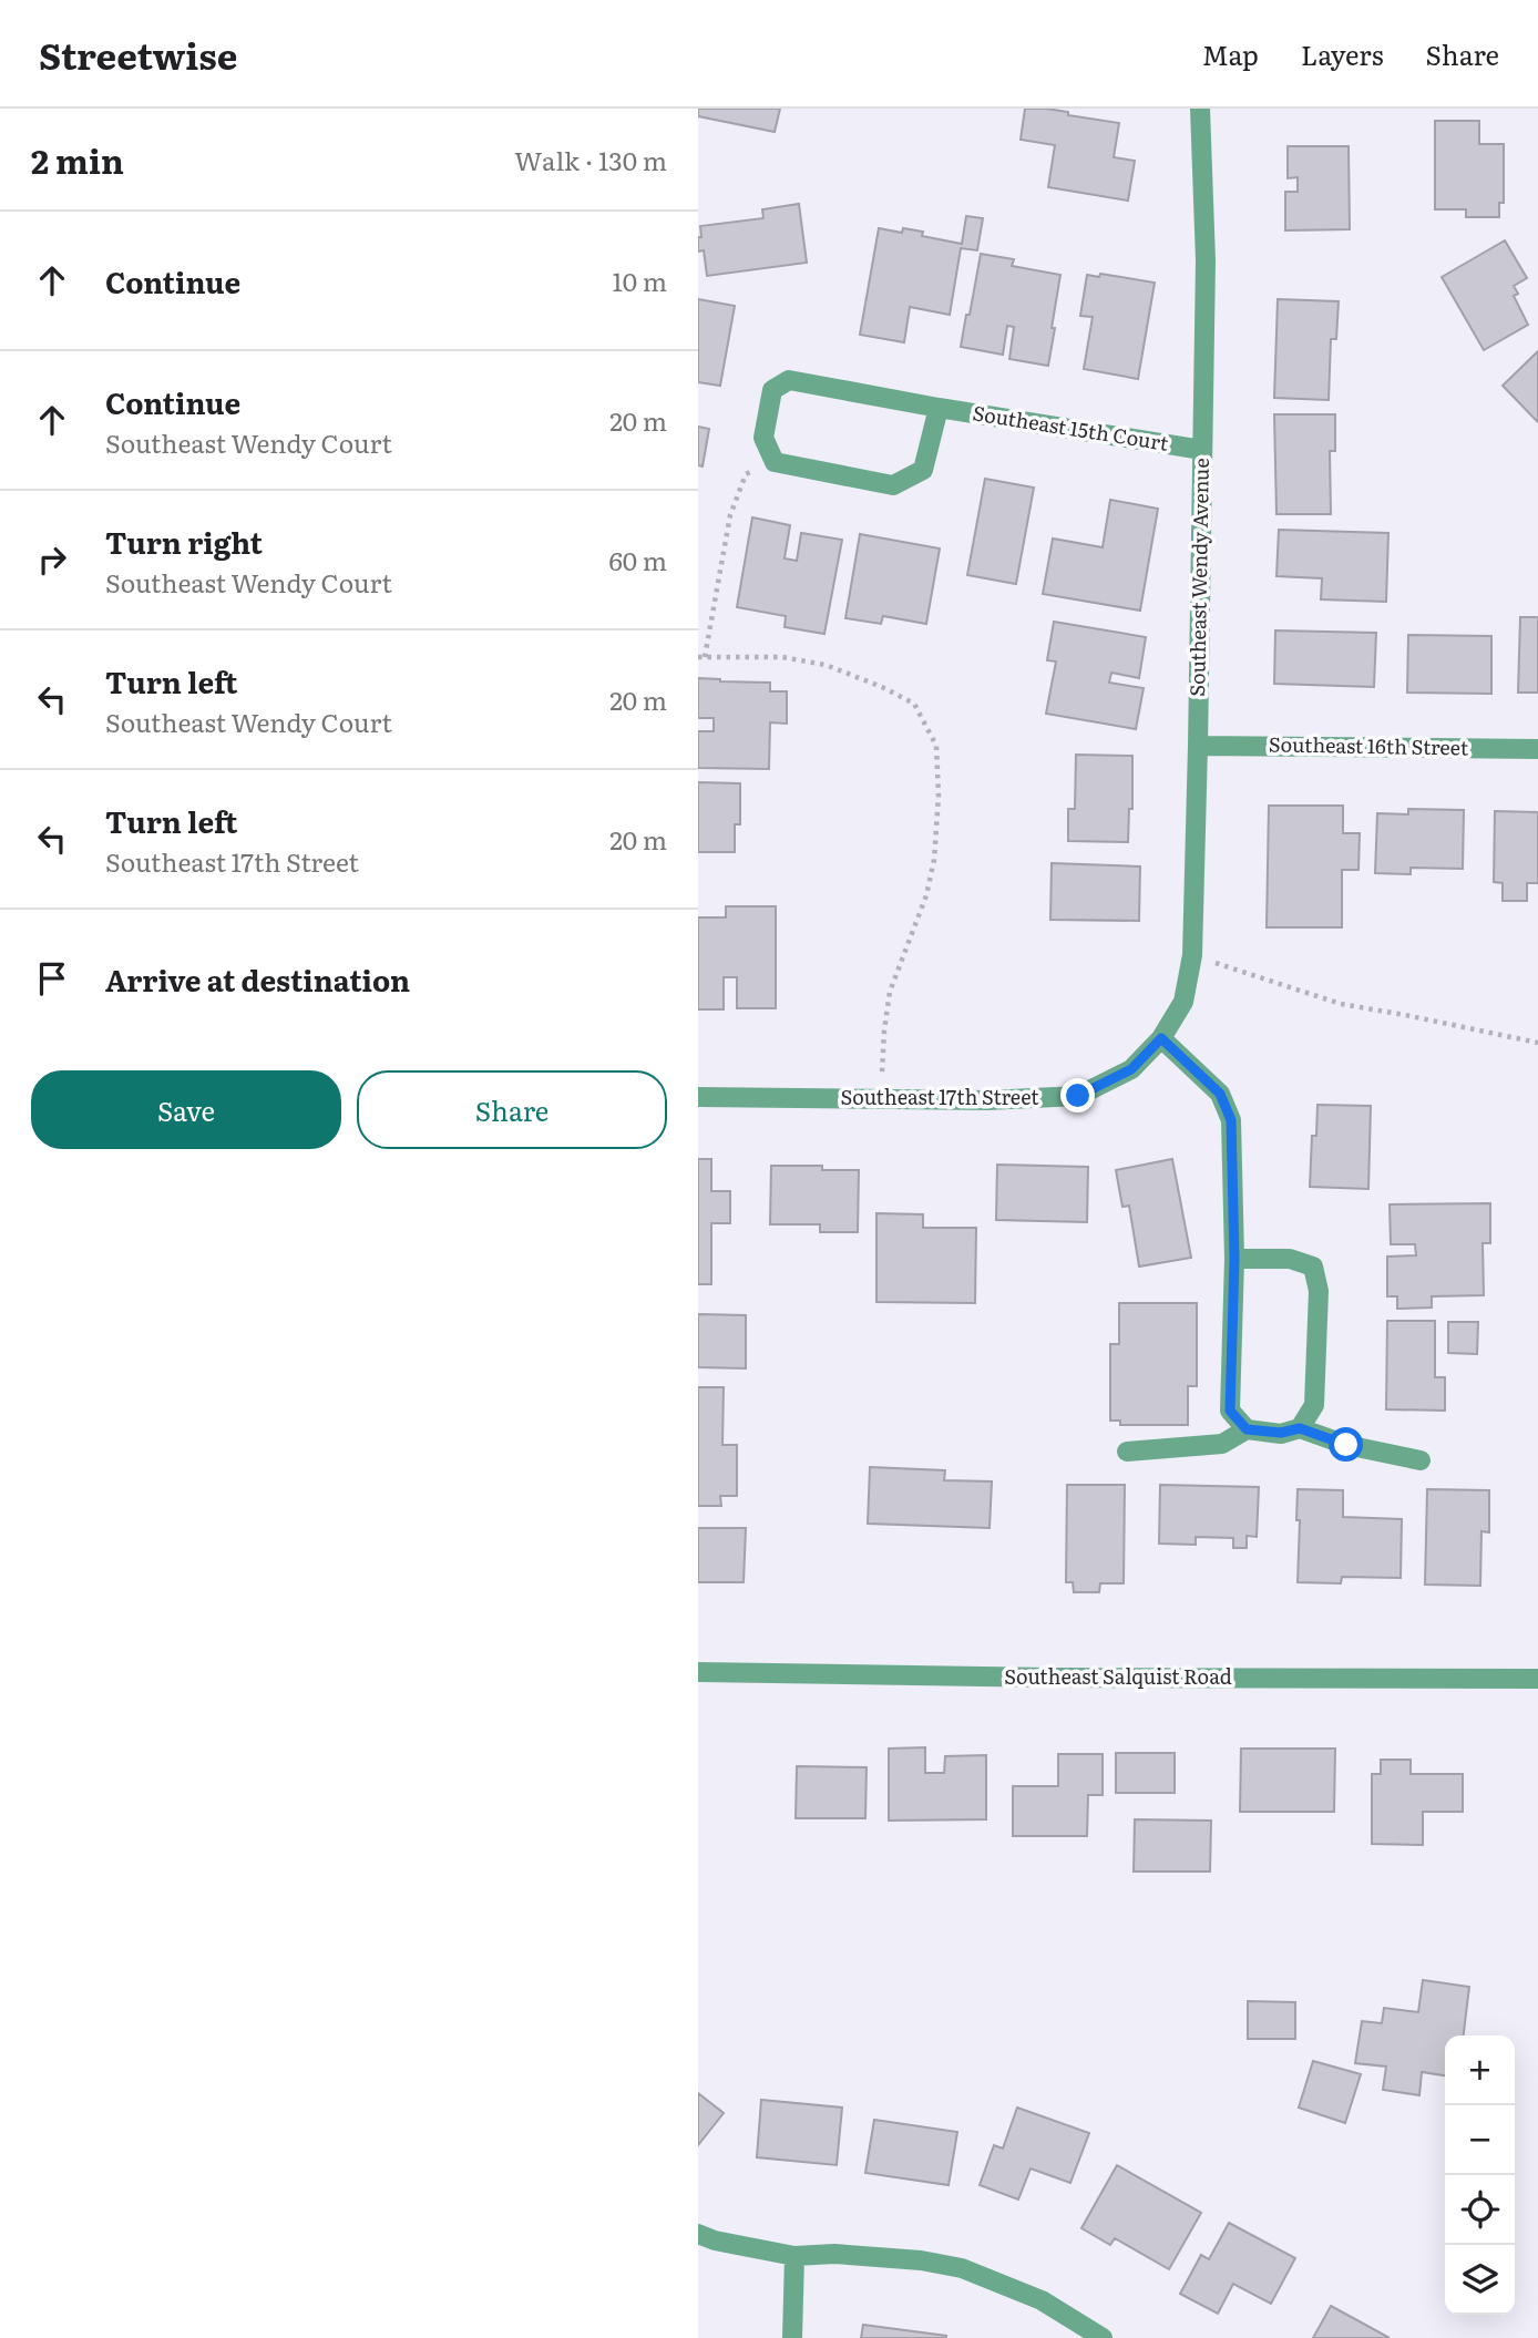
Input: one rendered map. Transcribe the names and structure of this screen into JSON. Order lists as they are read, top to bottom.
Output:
{
  "streets": {
    "street": [
      "Southeast 15th Court",
      "Southeast Wendy Avenue",
      "Southeast 16th Street",
      "Southeast 17th Street",
      "Southeast Salquist Road"
    ]
  },
  "crossings": [
    ["Southeast 15th Court", "Southeast Wendy Avenue"],
    ["Southeast Wendy Avenue", "Southeast 16th Street"],
    ["Southeast Wendy Avenue", "Southeast 17th Street"]
  ],
  "page": {
    "header": "Streetwise",
    "nav": ["Map", "Layers", "Share"],
    "heading": ["2 min", "Walk · 130 m"],
    "list": [
      ["Continue", "10 m"],
      ["Continue", "Southeast Wendy Court", "20 m"],
      ["Turn right", "Southeast Wendy Court", "60 m"],
      ["Turn left", "Southeast Wendy Court", "20 m"],
      ["Turn left", "Southeast 17th Street", "20 m"],
      "Arrive at destination"
    ],
    "buttons": ["Save", "Share"],
    "map_buttons": ["+", "−"]
  }
}
